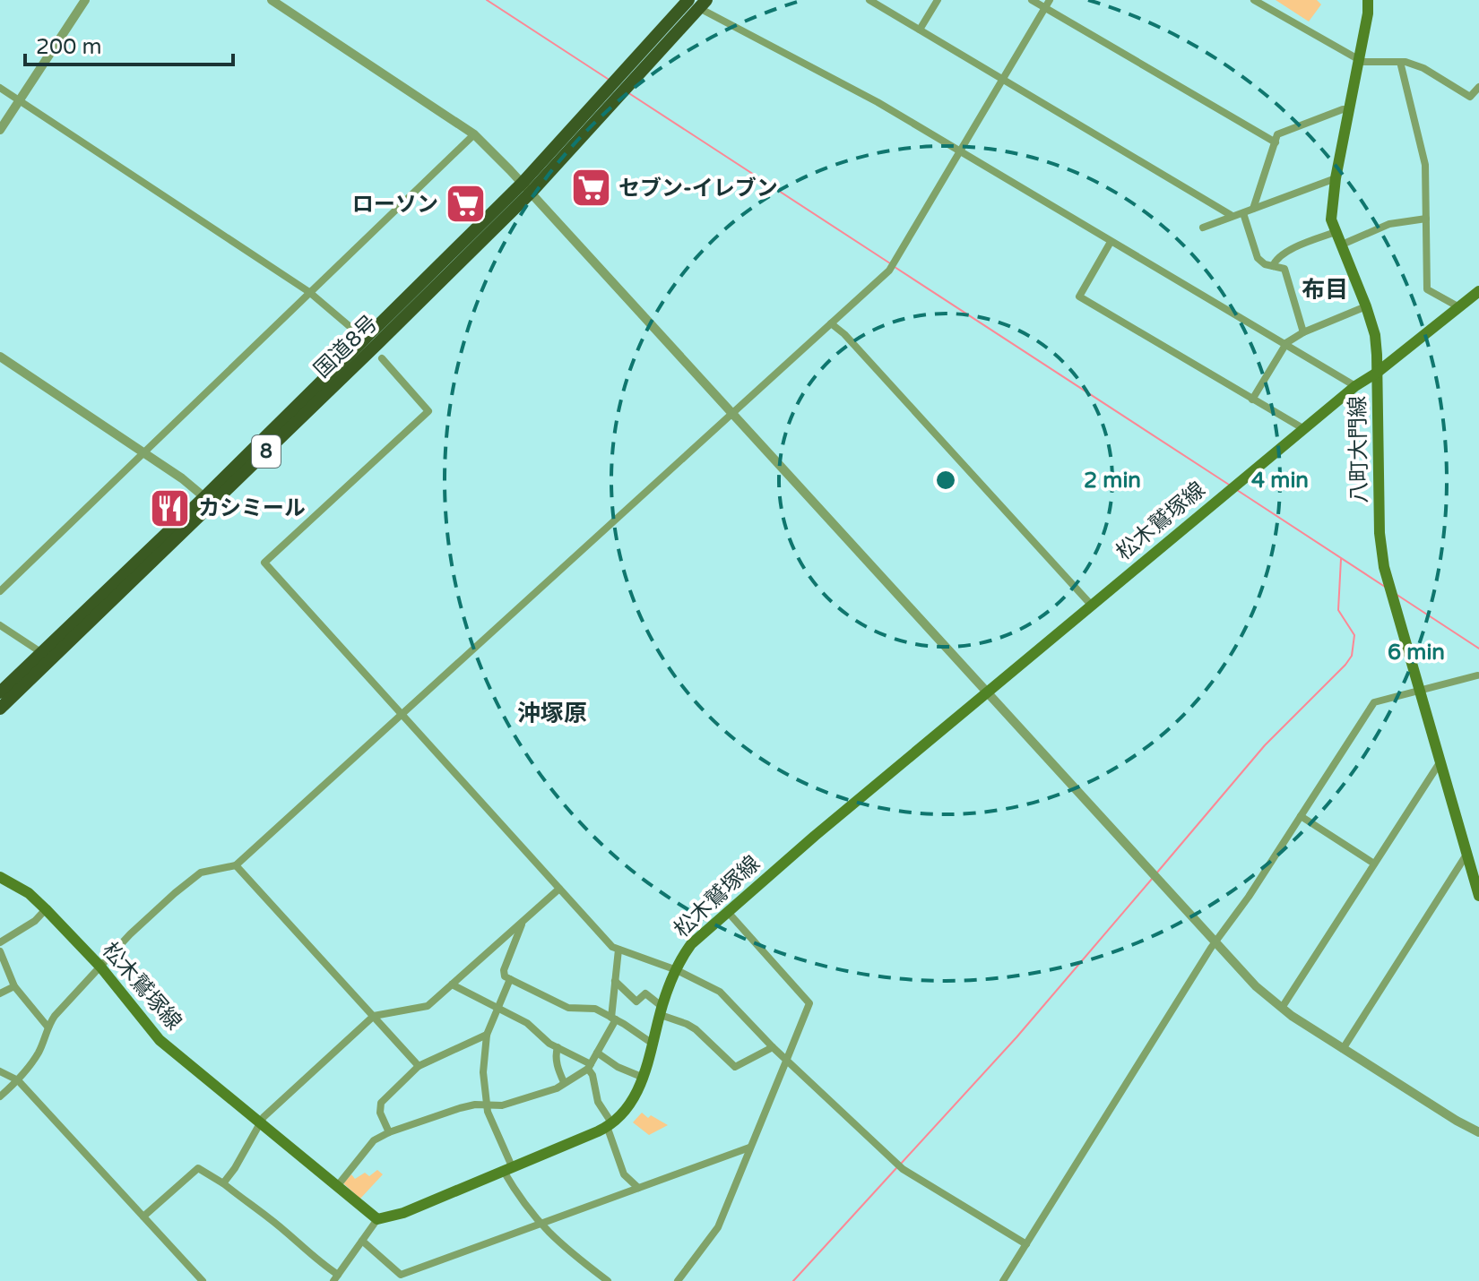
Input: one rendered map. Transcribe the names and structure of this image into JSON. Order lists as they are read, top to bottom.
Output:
{
  "streets": {
    "highway": ["国道8号", "8"],
    "main road": ["八町大門線", "松木鷲塚線"]
  },
  "crossings": [
    ["八町大門線", "松木鷲塚線"]
  ],
  "districts": ["布目", "沖塚原"],
  "places": {
    "supermarket": ["セブン-イレブン", "ローソン"],
    "restaurant": ["カシミール"]
  },
  "scale_bar": "200 m",
  "rings": ["2 min", "4 min", "6 min"]
}
